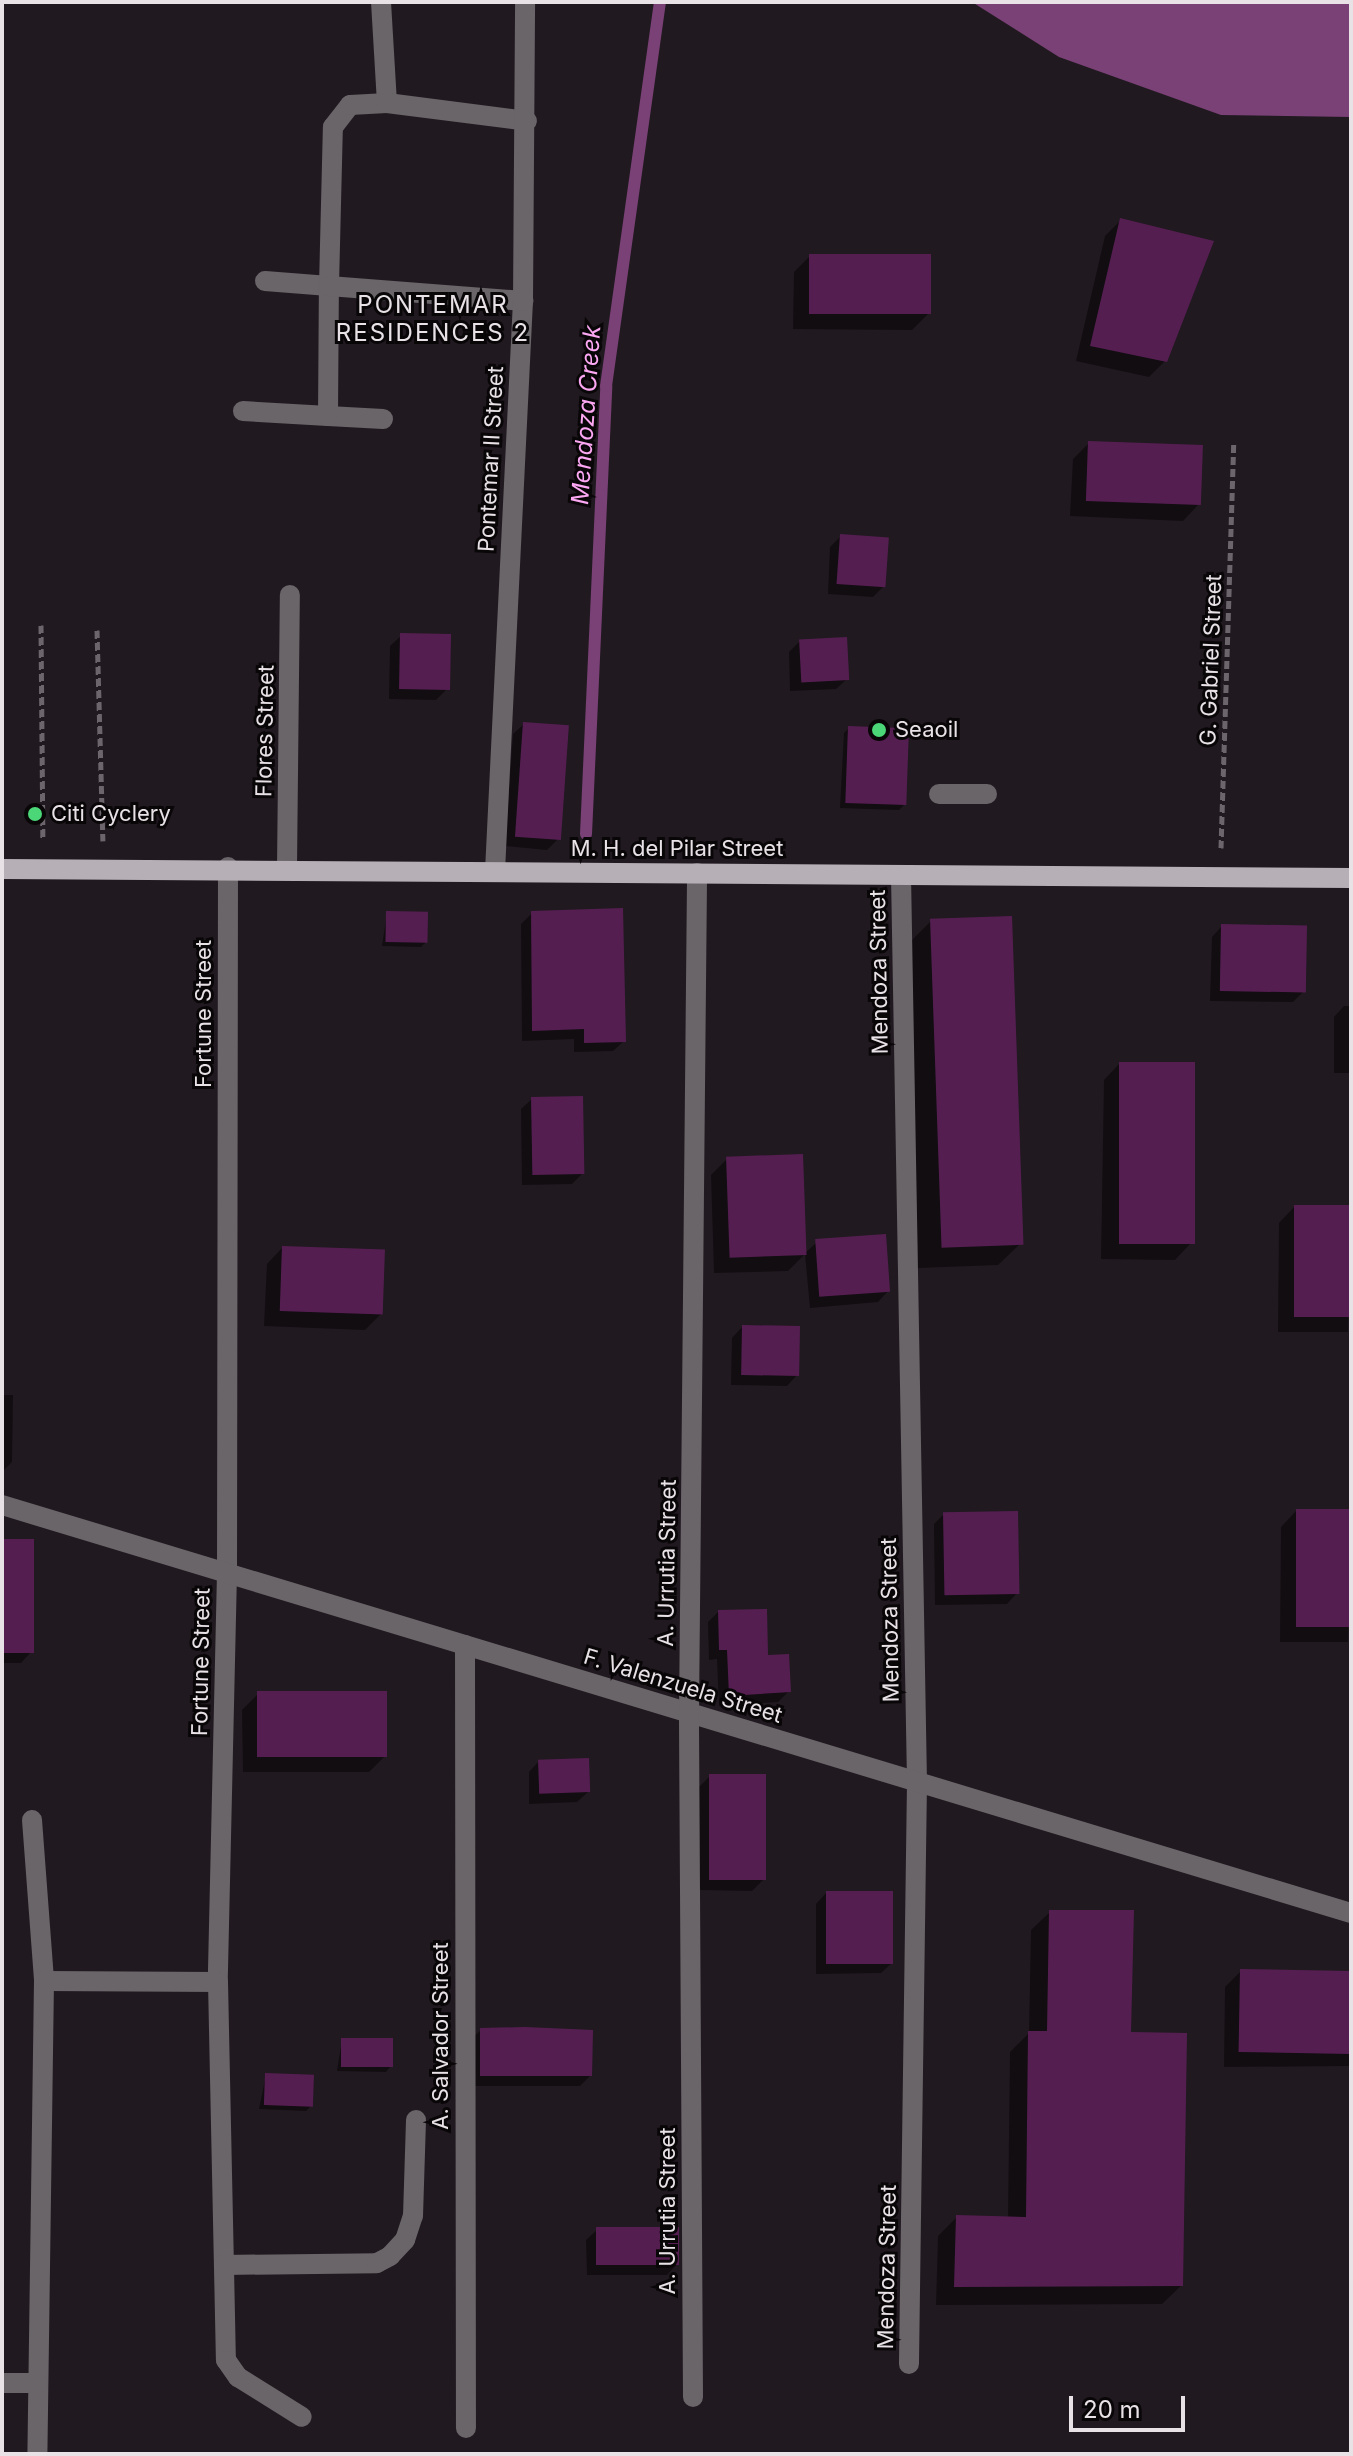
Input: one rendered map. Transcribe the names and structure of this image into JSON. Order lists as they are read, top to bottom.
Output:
{
  "streets": {
    "main road": ["M. H. del Pilar Street"],
    "street": [
      "Pontemar II Street",
      "Flores Street",
      "Mendoza Street",
      "Fortune Street",
      "A. Urrutia Street",
      "F. Valenzuela Street",
      "A. Salvador Street"
    ],
    "path": ["G. Gabriel Street"]
  },
  "crossings": [
    ["Pontemar II Street", "M. H. del Pilar Street"],
    ["G. Gabriel Street", "M. H. del Pilar Street"],
    ["Flores Street", "M. H. del Pilar Street"],
    ["M. H. del Pilar Street", "Mendoza Street"],
    ["M. H. del Pilar Street", "Fortune Street"],
    ["M. H. del Pilar Street", "A. Urrutia Street"],
    ["Mendoza Street", "F. Valenzuela Street"],
    ["Fortune Street", "F. Valenzuela Street"],
    ["A. Urrutia Street", "F. Valenzuela Street"],
    ["F. Valenzuela Street", "A. Salvador Street"]
  ],
  "districts": ["PONTEMAR RESIDENCES 2"],
  "water": ["Mendoza Creek"],
  "places": ["Seaoil", "Citi Cyclery"],
  "scale_bar": "20 m"
}
